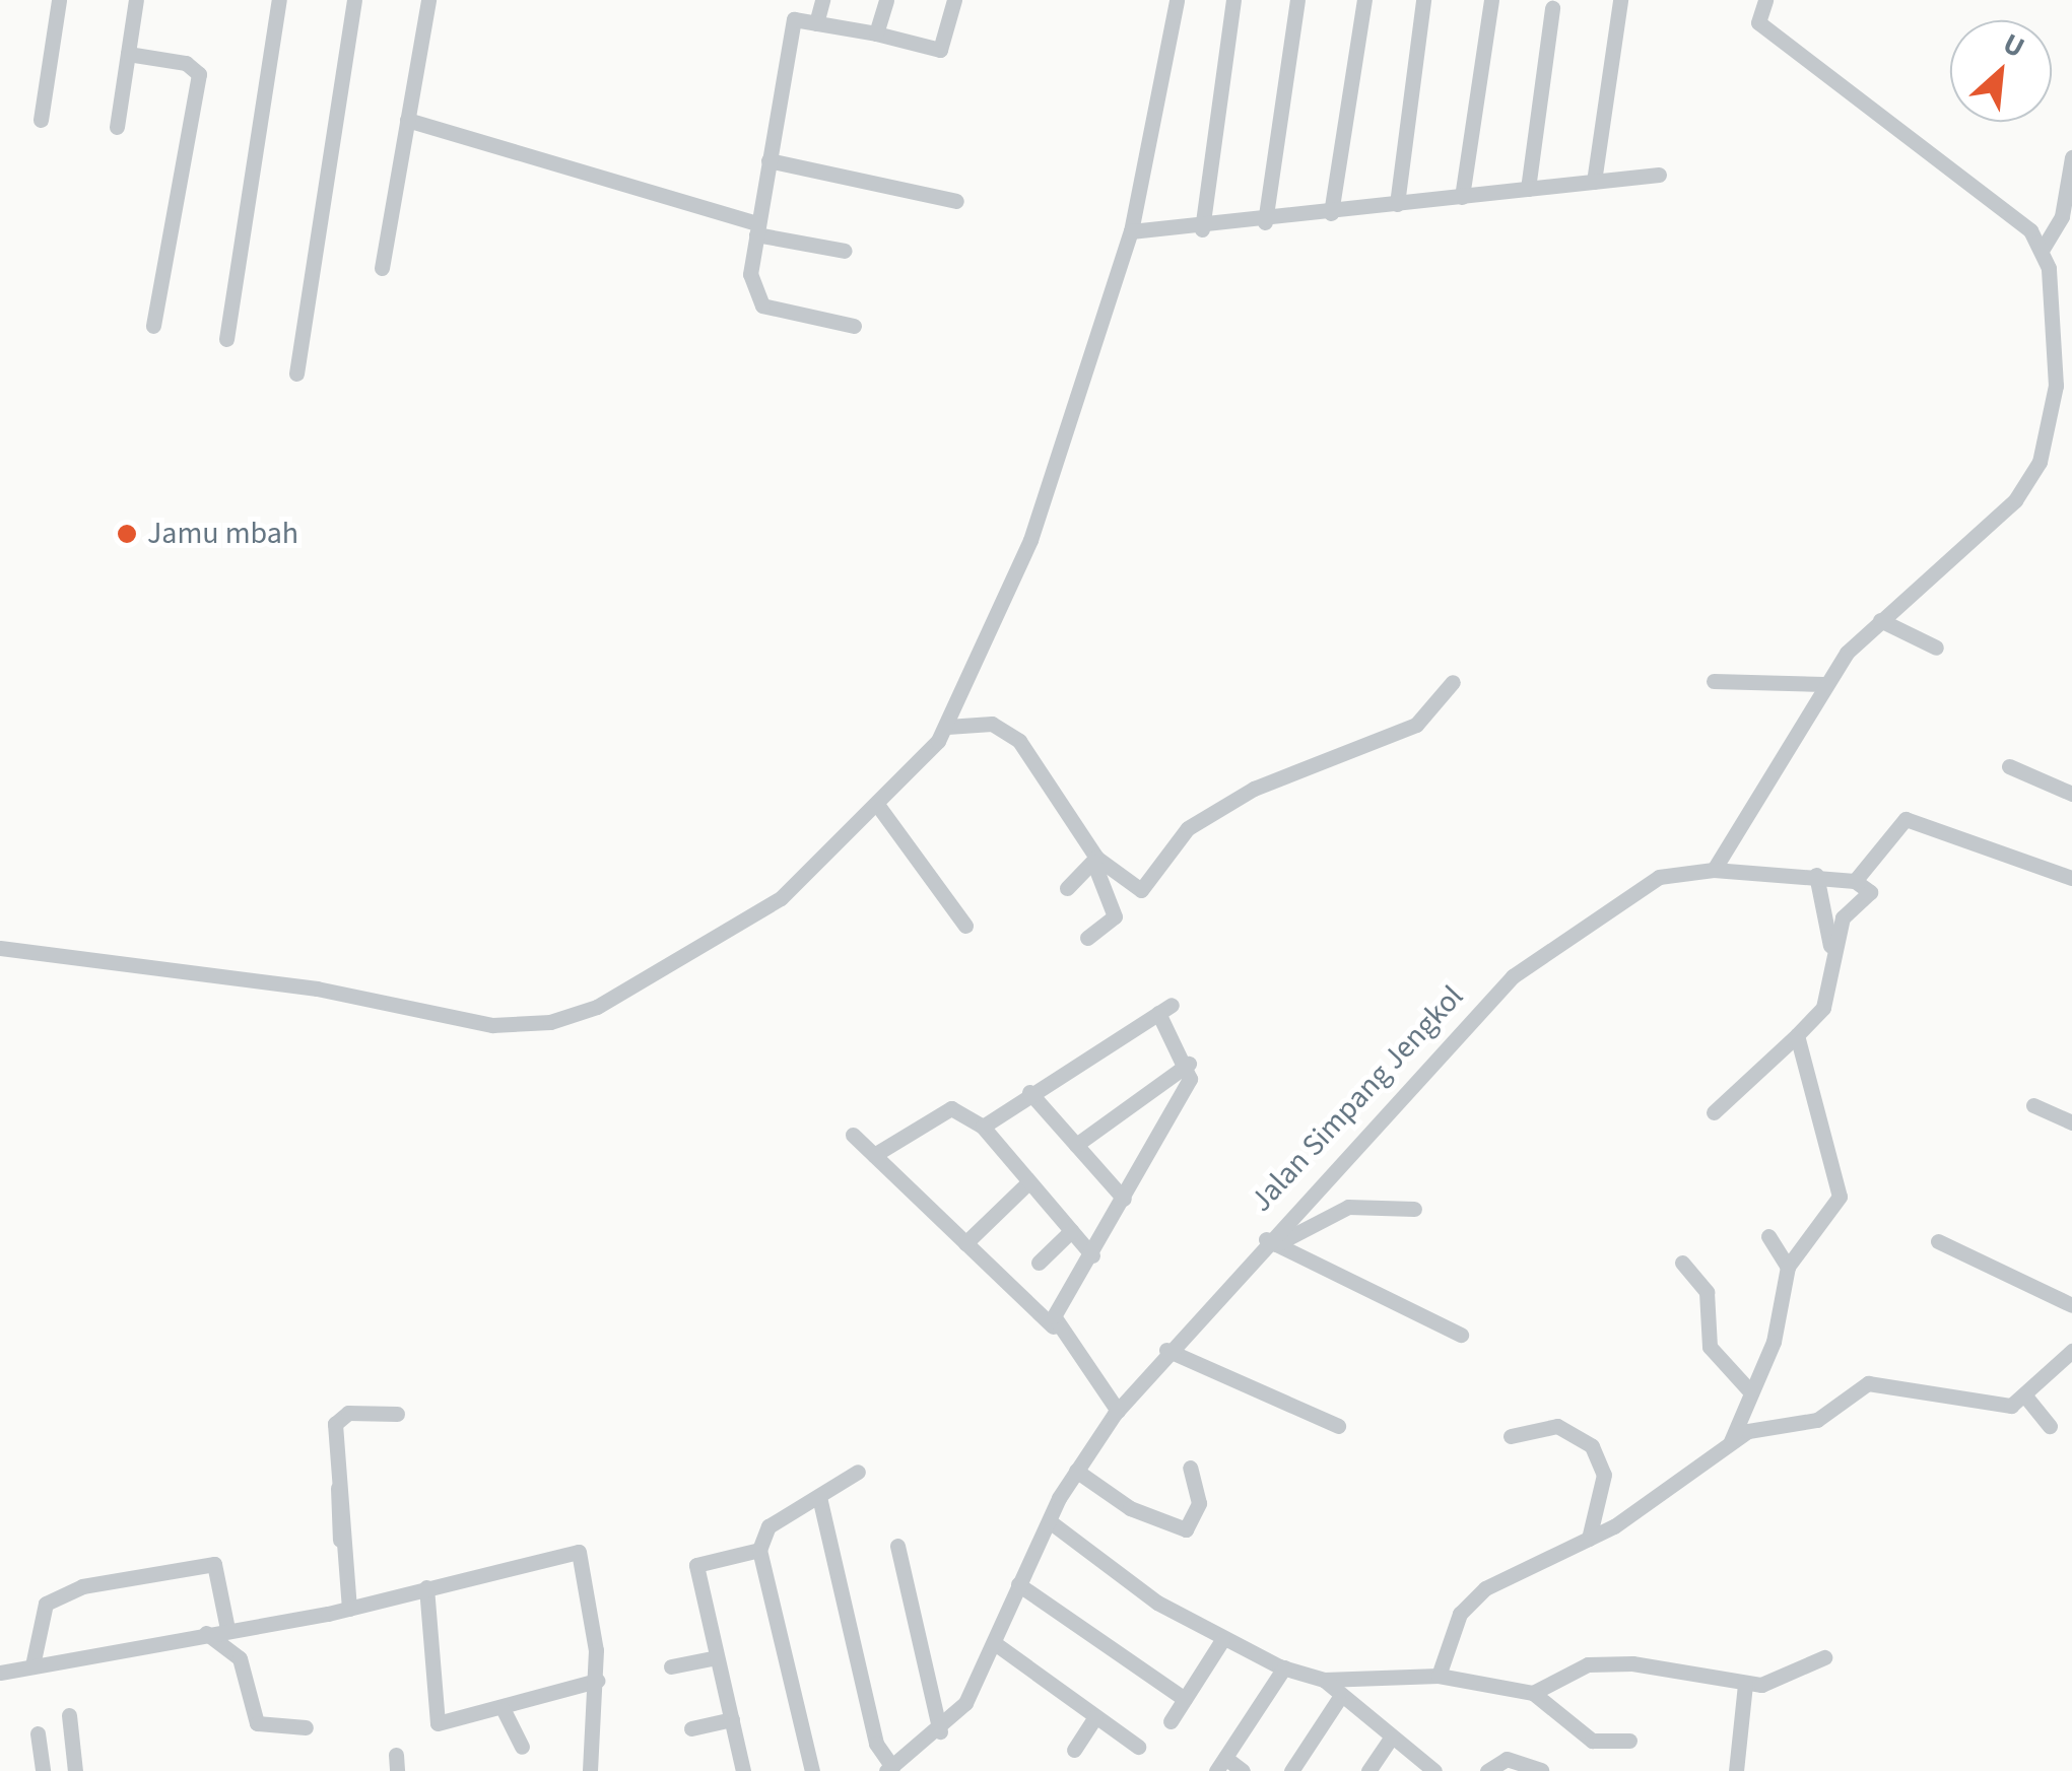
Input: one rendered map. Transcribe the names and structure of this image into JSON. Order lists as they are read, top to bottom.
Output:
{
  "streets": {
    "street": ["Jalan Simpang Jengkol"]
  },
  "places": ["Jamu mbah"],
  "north": "top right"
}
